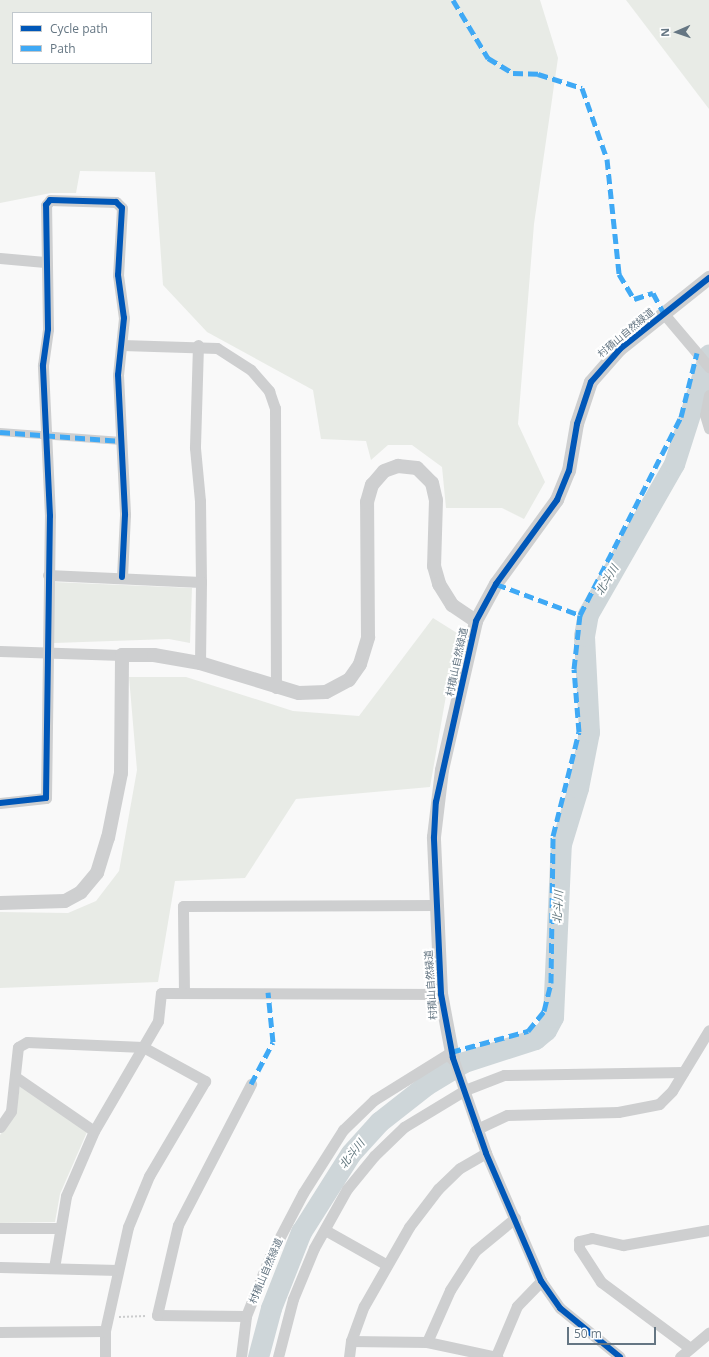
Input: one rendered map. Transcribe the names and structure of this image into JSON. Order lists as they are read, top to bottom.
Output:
{
  "streets": {
    "street": ["村積山自然緑道"]
  },
  "water": ["北斗川"],
  "legend": ["Cycle path", "Path"],
  "scale_bar": "50 m",
  "north": "left"
}
